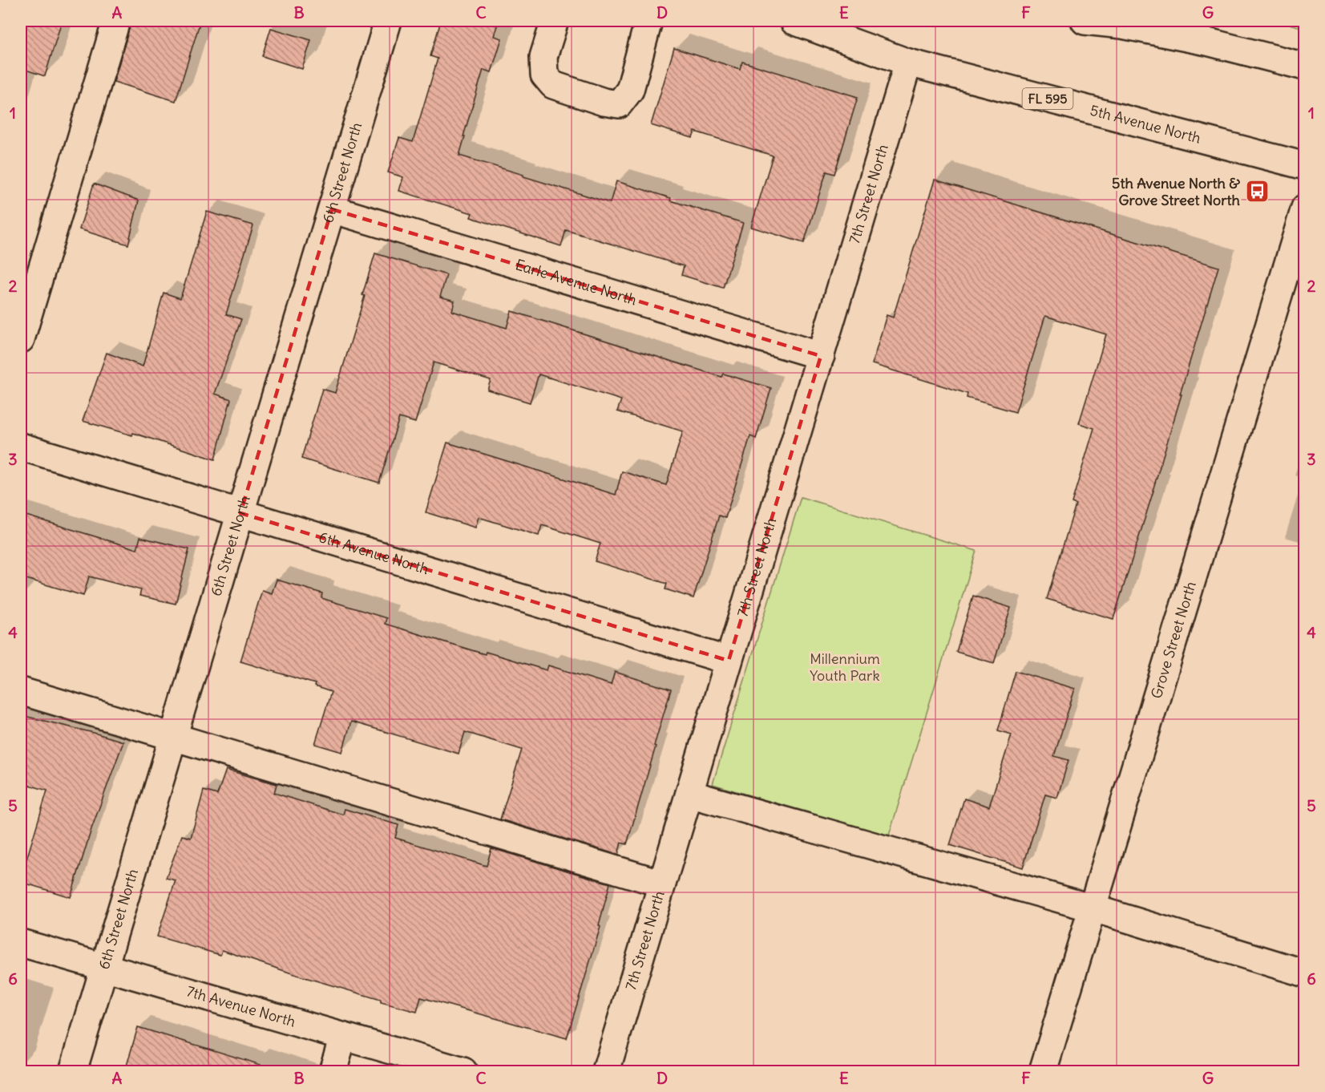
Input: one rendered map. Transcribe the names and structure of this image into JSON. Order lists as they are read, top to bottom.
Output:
{
  "streets": {
    "main road": [
      "FL 595",
      "5th Avenue North",
      "6th Street North",
      "7th Street North",
      "Earle Avenue North",
      "6th Avenue North",
      "Grove Street North",
      "7th Avenue North"
    ]
  },
  "crossings": [
    ["5th Avenue North", "7th Street North"],
    ["6th Street North", "Earle Avenue North"],
    ["6th Street North", "6th Avenue North"],
    ["6th Street North", "7th Avenue North"],
    ["7th Street North", "Earle Avenue North"],
    ["7th Street North", "6th Avenue North"]
  ],
  "parks": ["Millennium Youth Park"],
  "places": {
    "bus stop": ["5th Avenue North & Grove Street North"]
  },
  "grid": {
    "columns": [
      "A",
      "B",
      "C",
      "D",
      "E",
      "F",
      "G"
    ],
    "rows": [
      "1",
      "2",
      "3",
      "4",
      "5",
      "6"
    ]
  }
}
